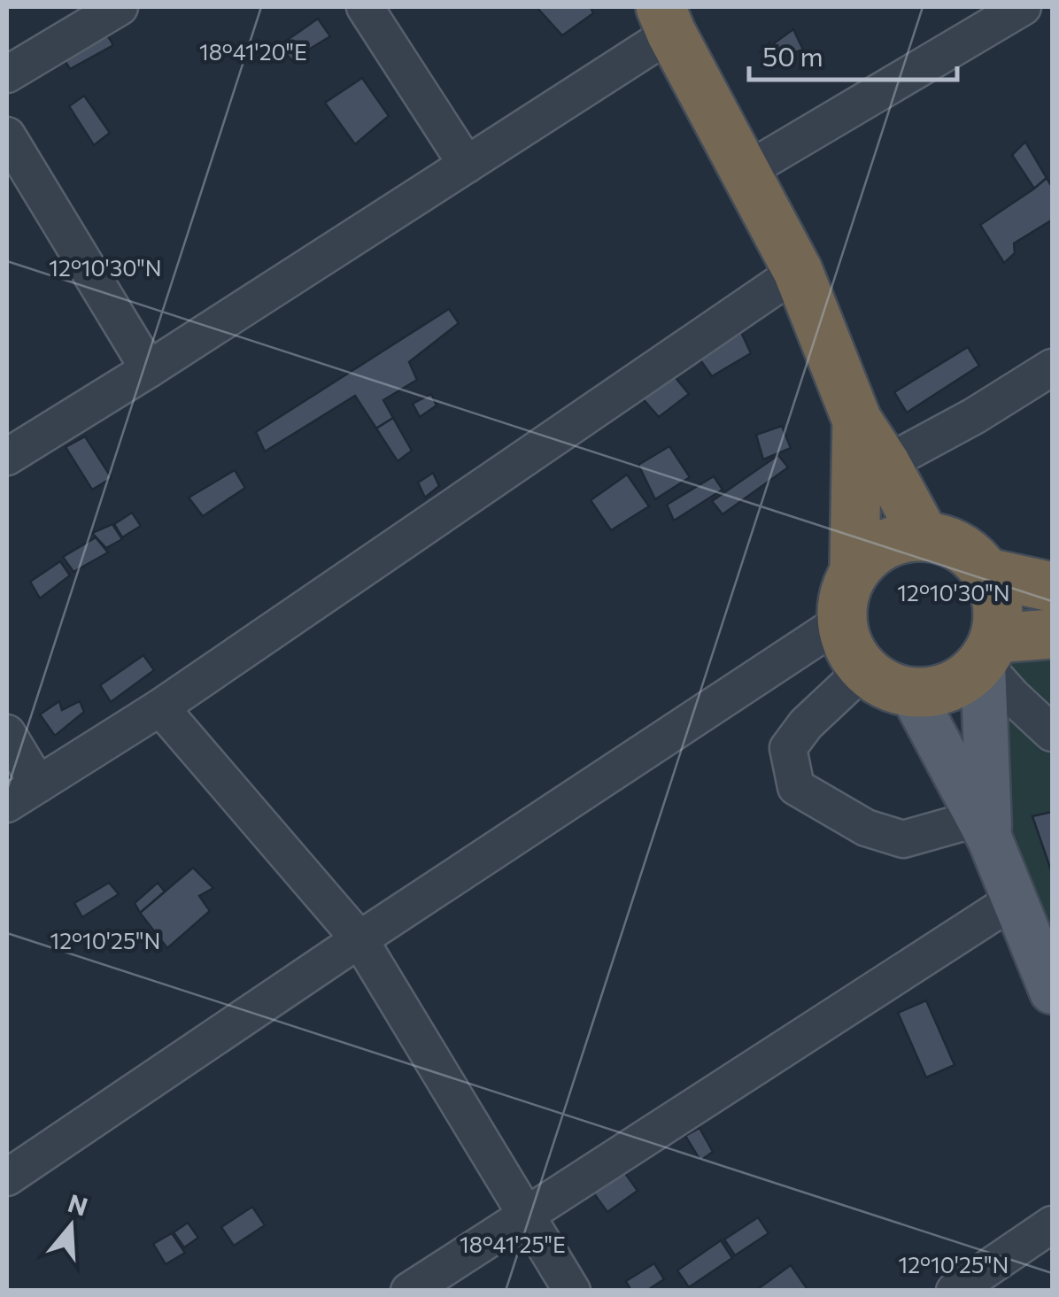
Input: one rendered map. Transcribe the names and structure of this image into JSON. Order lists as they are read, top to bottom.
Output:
{
  "scale_bar": "50 m",
  "north": "top",
  "coordinates": [
    "18°41'20\"E",
    "12°10'30\"N",
    "12°10'25\"N",
    "18°41'25\"E"
  ]
}
